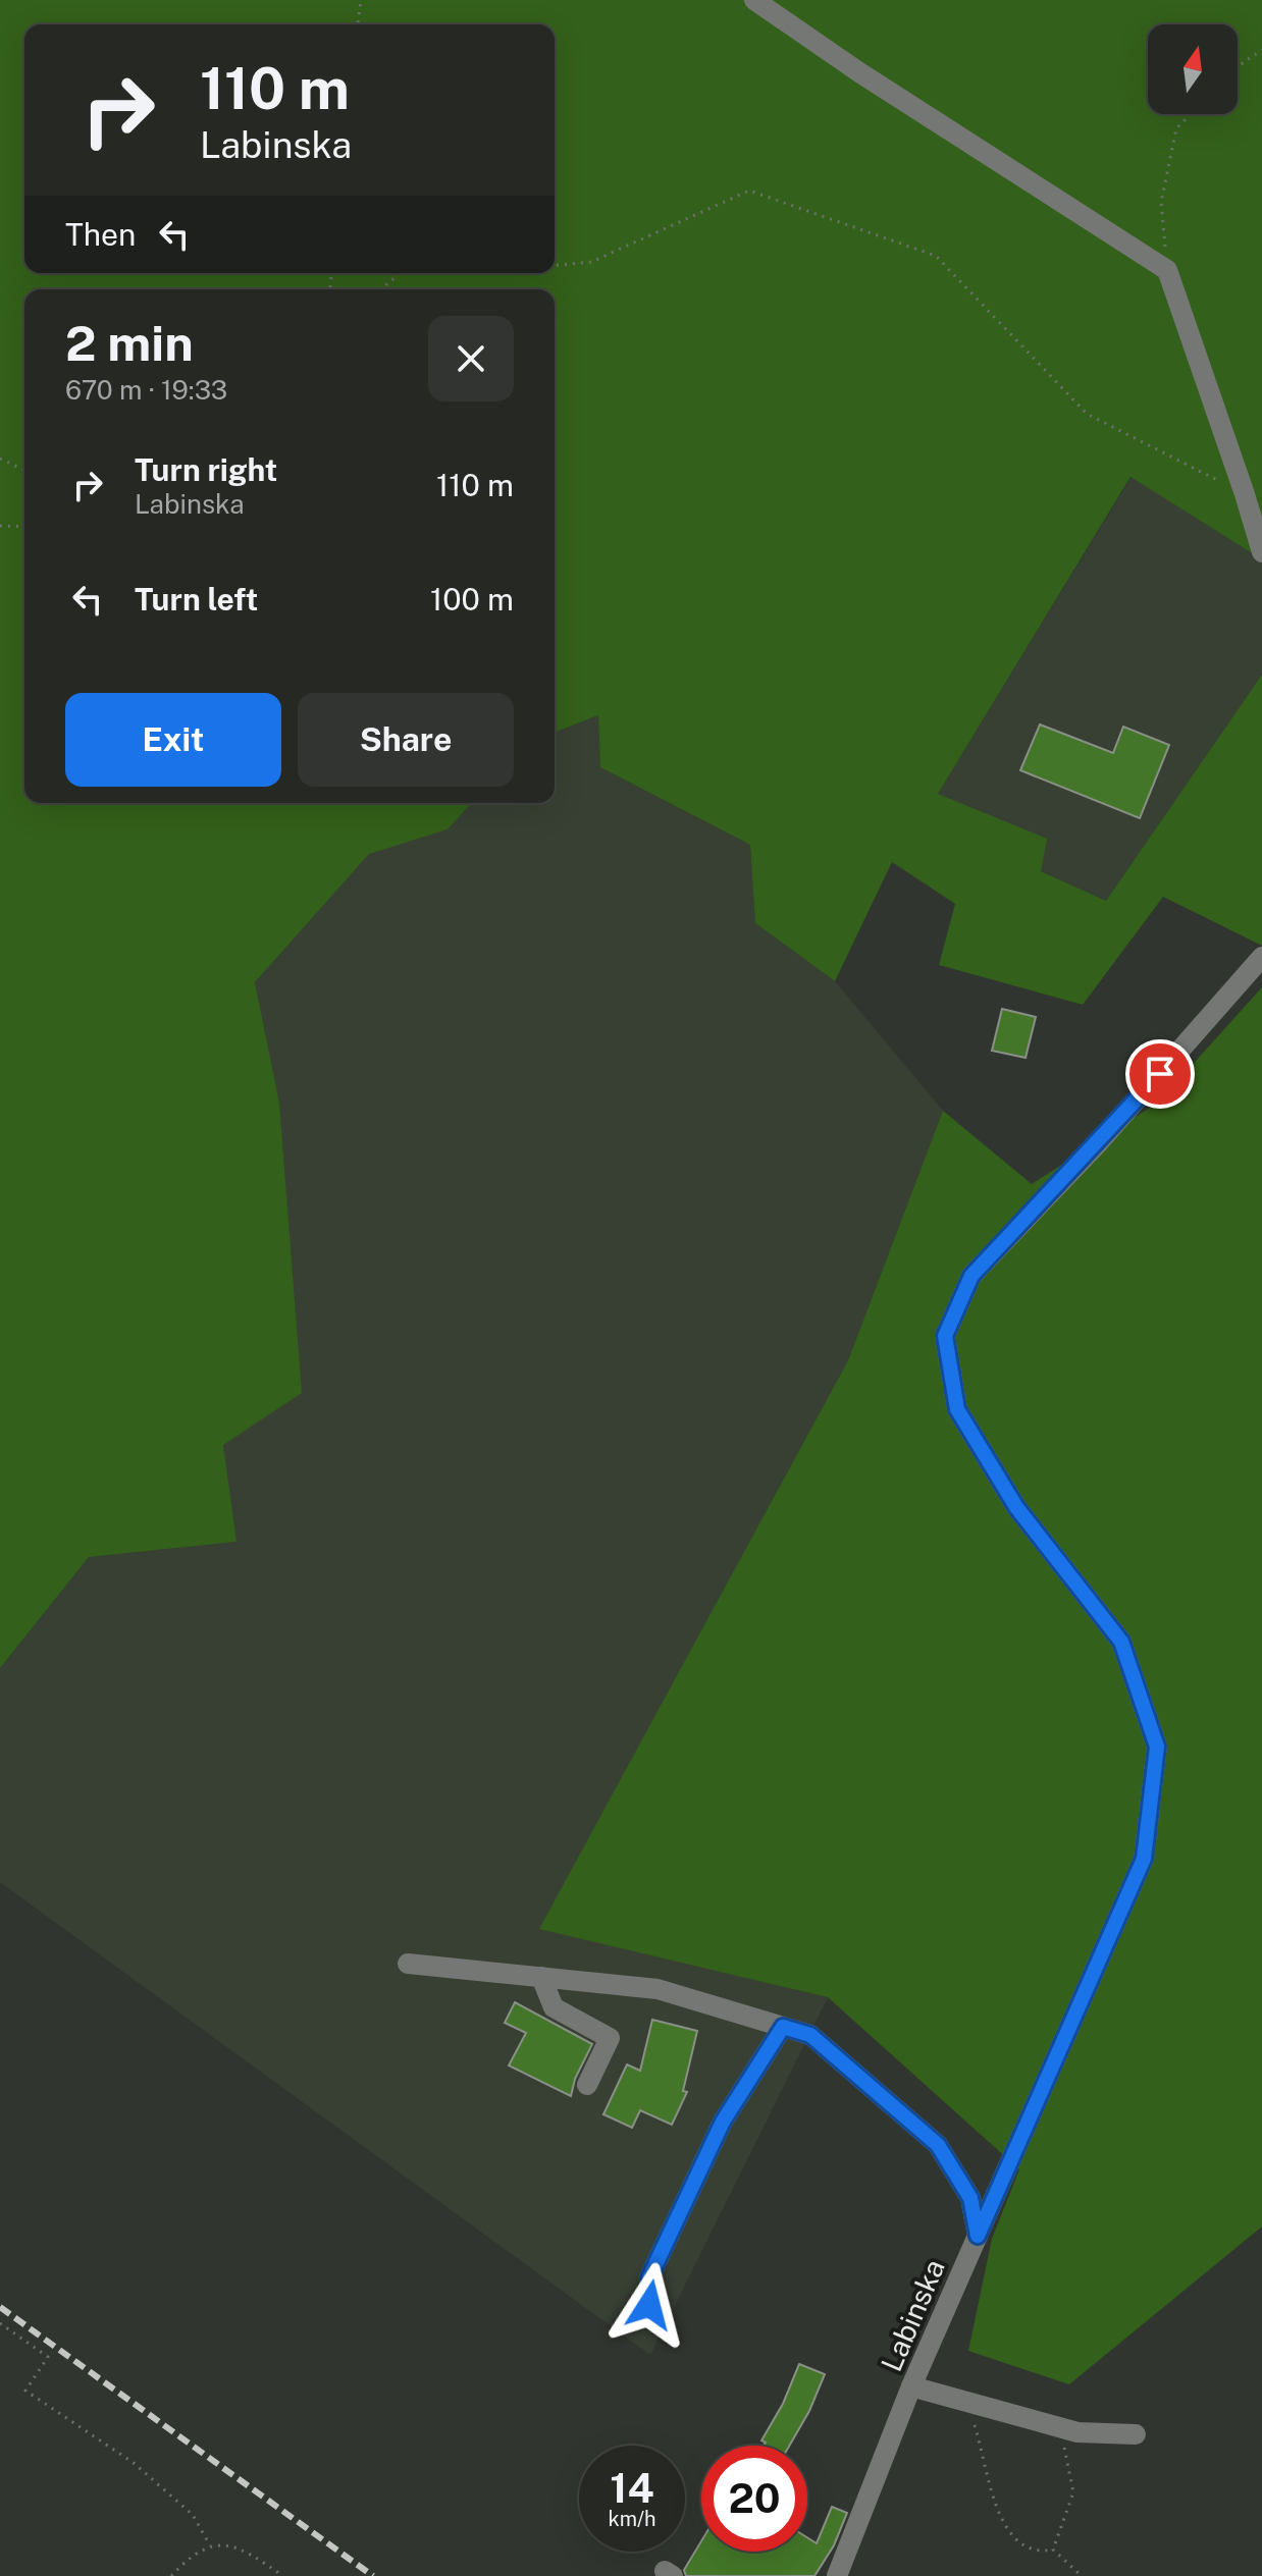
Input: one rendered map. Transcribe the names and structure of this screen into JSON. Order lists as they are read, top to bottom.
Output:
{
  "streets": {
    "street": ["Labinska"]
  },
  "north": "top",
  "page": {
    "turn": ["110 m", "Labinska"],
    "then": "Then",
    "heading": ["2 min", "670 m · 19:33"],
    "list": [
      {
        "name": "Turn right",
        "note": "Labinska",
        "value": "110 m"
      },
      {
        "name": "Turn left",
        "value": "100 m"
      }
    ],
    "buttons": ["Exit", "Share"],
    "speed": "14 km/h",
    "limit": "20"
  }
}
